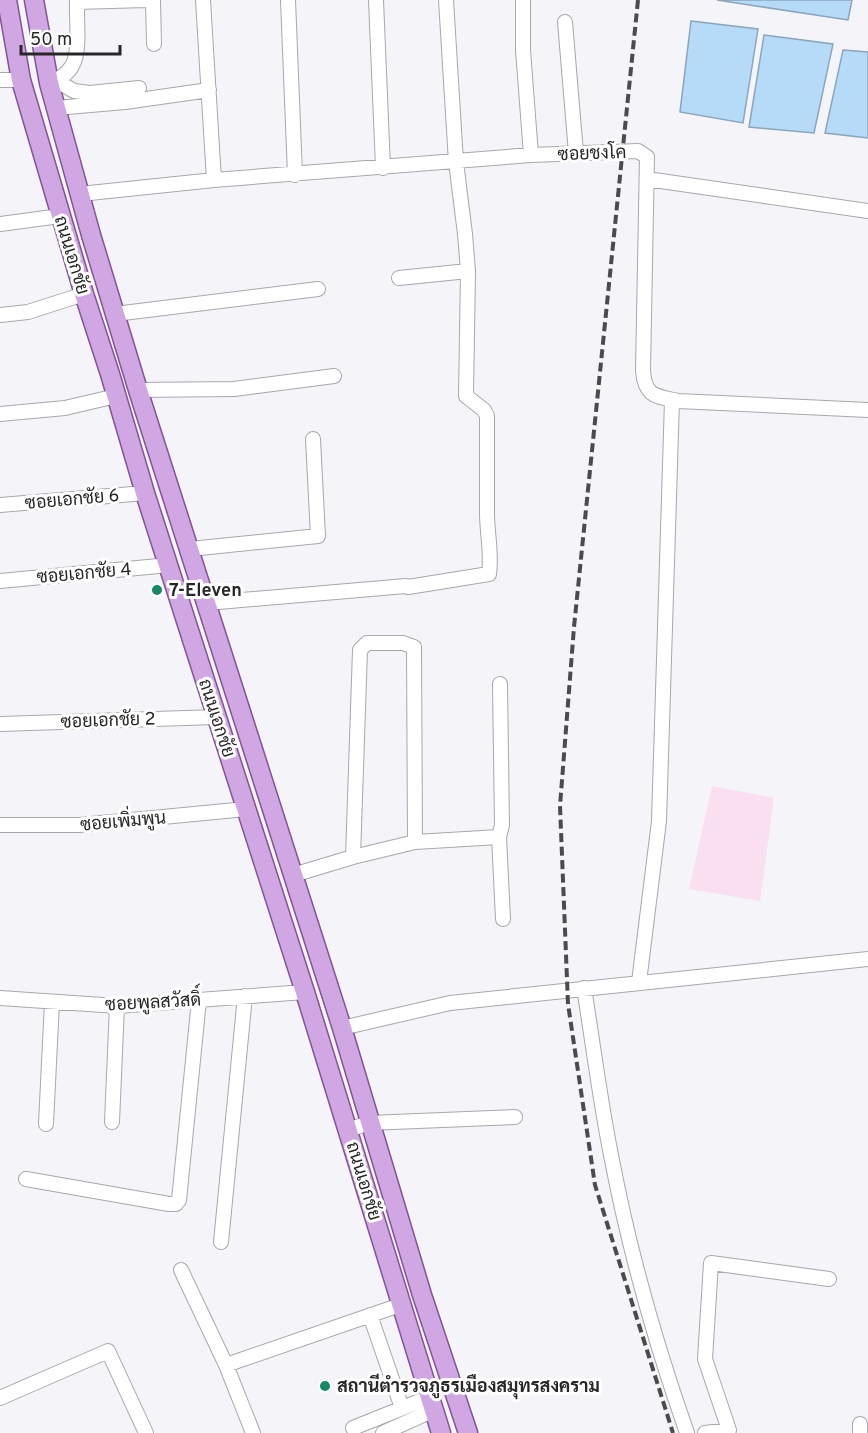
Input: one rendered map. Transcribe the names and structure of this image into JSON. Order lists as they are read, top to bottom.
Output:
{
  "streets": {
    "main road": ["ถนนเอกชัย"],
    "street": [
      "ซอยชงโค",
      "ซอยเอกชัย 6",
      "ซอยเอกชัย 4",
      "ซอยเอกชัย 2",
      "ซอยเพิ่มพูน",
      "ซอยพูลสวัสดิ์"
    ]
  },
  "crossings": [
    ["ซอยชงโค", "ถนนเอกชัย"],
    ["ถนนเอกชัย", "ซอยเอกชัย 6"],
    ["ถนนเอกชัย", "ซอยเอกชัย 4"],
    ["ถนนเอกชัย", "ซอยเอกชัย 2"],
    ["ถนนเอกชัย", "ซอยเพิ่มพูน"],
    ["ถนนเอกชัย", "ซอยพูลสวัสดิ์"]
  ],
  "places": ["7-Eleven", "สถานีตำรวจภูธรเมืองสมุทรสงคราม"],
  "scale_bar": "50 m"
}
